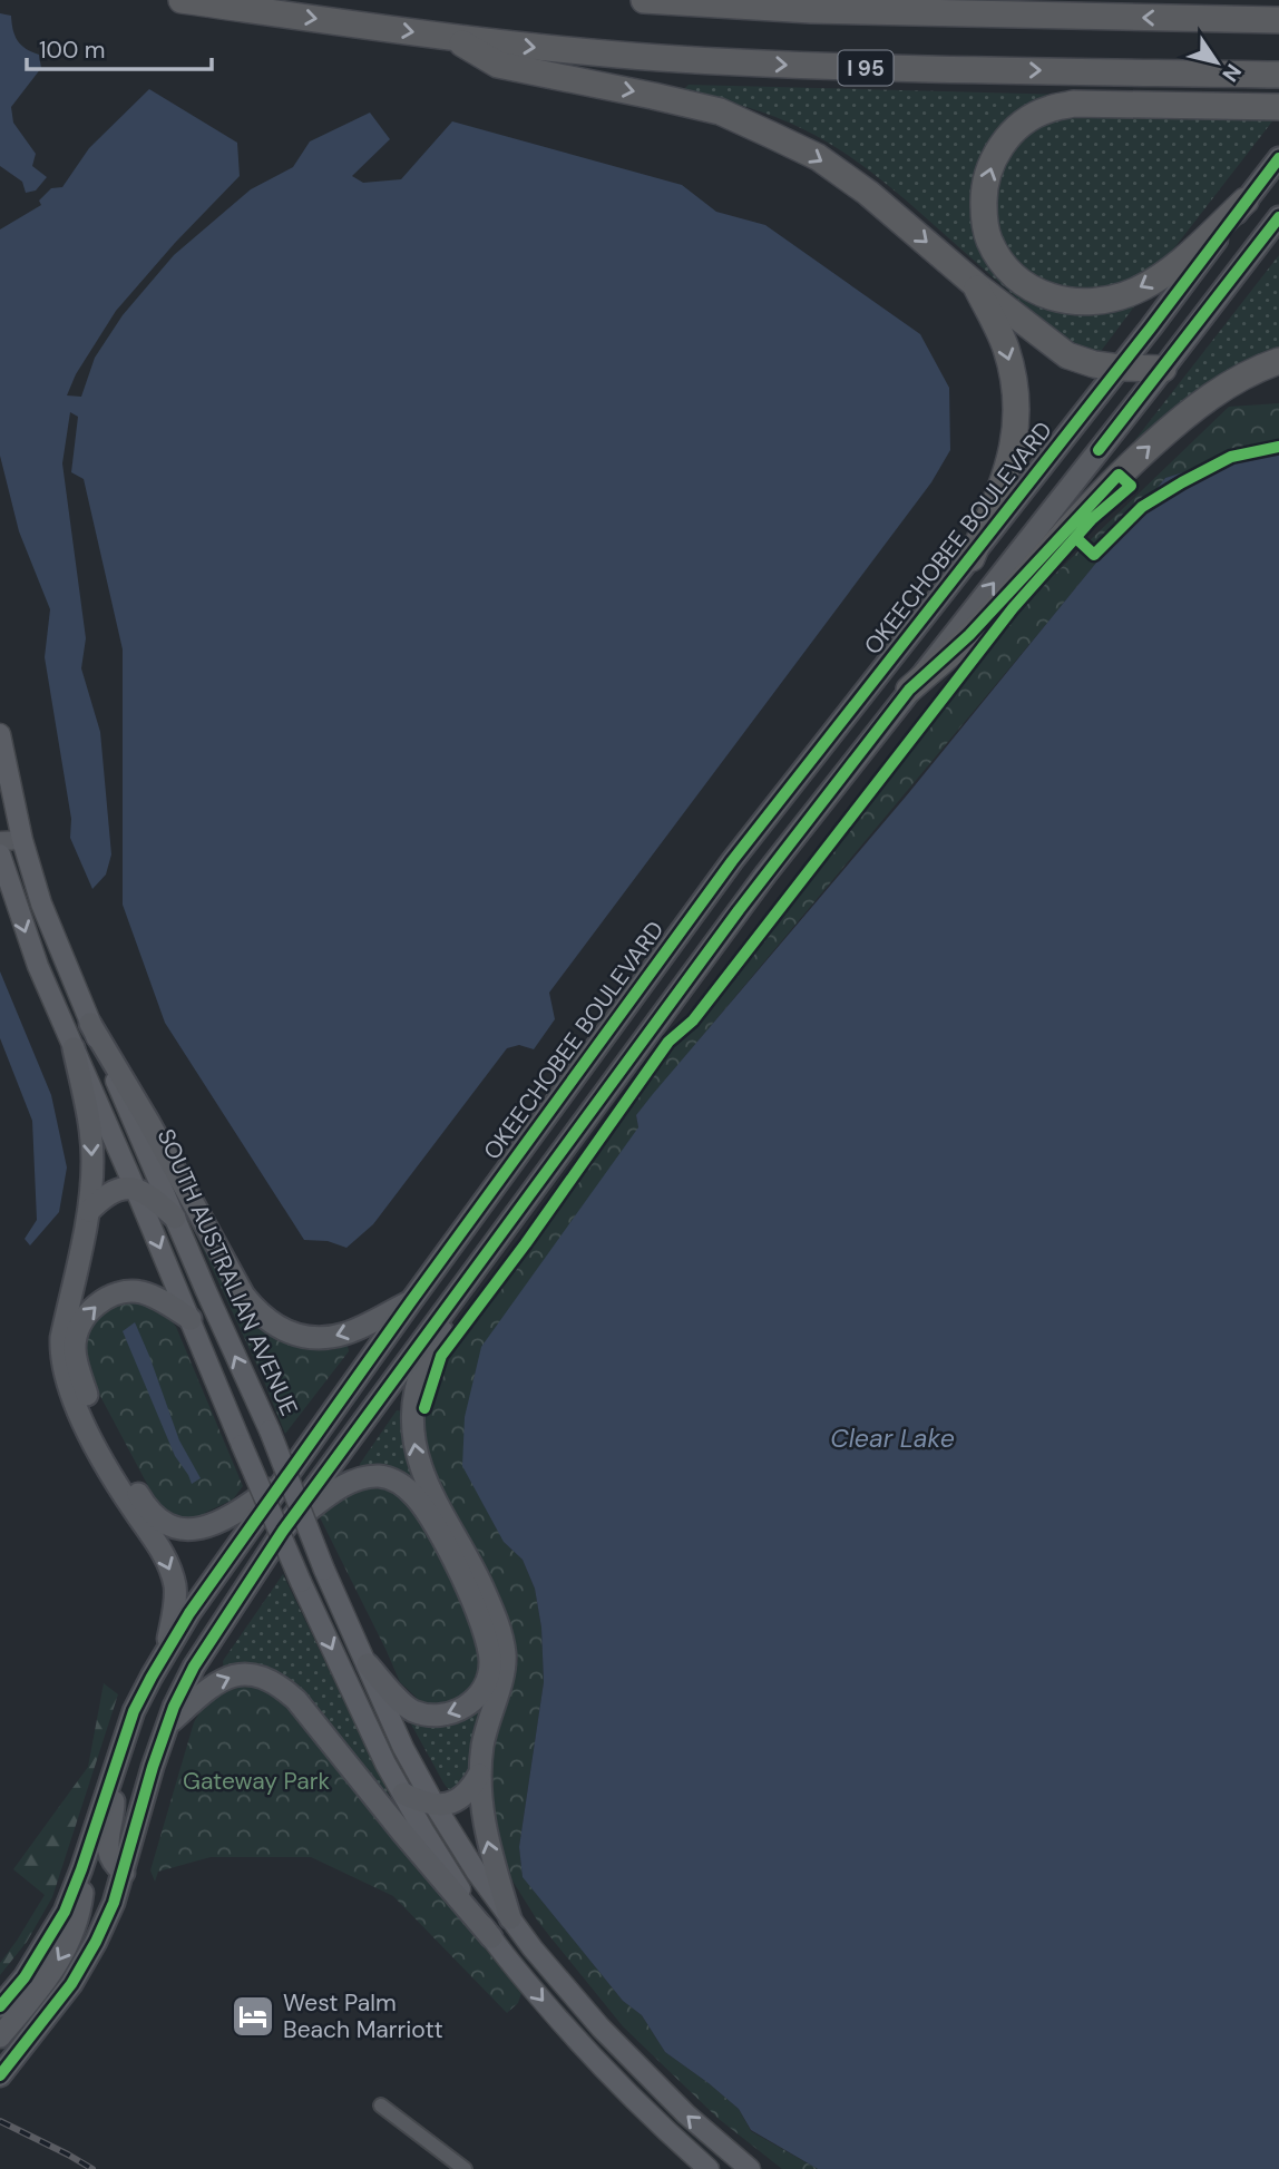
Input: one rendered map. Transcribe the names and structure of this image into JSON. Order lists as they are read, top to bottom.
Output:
{
  "streets": {
    "highway": ["I 95"],
    "main road": ["OKEECHOBEE BOULEVARD", "SOUTH AUSTRALIAN AVENUE"]
  },
  "water": ["Clear Lake"],
  "parks": ["Gateway Park"],
  "places": {
    "hotel": ["West Palm Beach Marriott"]
  },
  "scale_bar": "100 m",
  "north": "bottom right"
}
